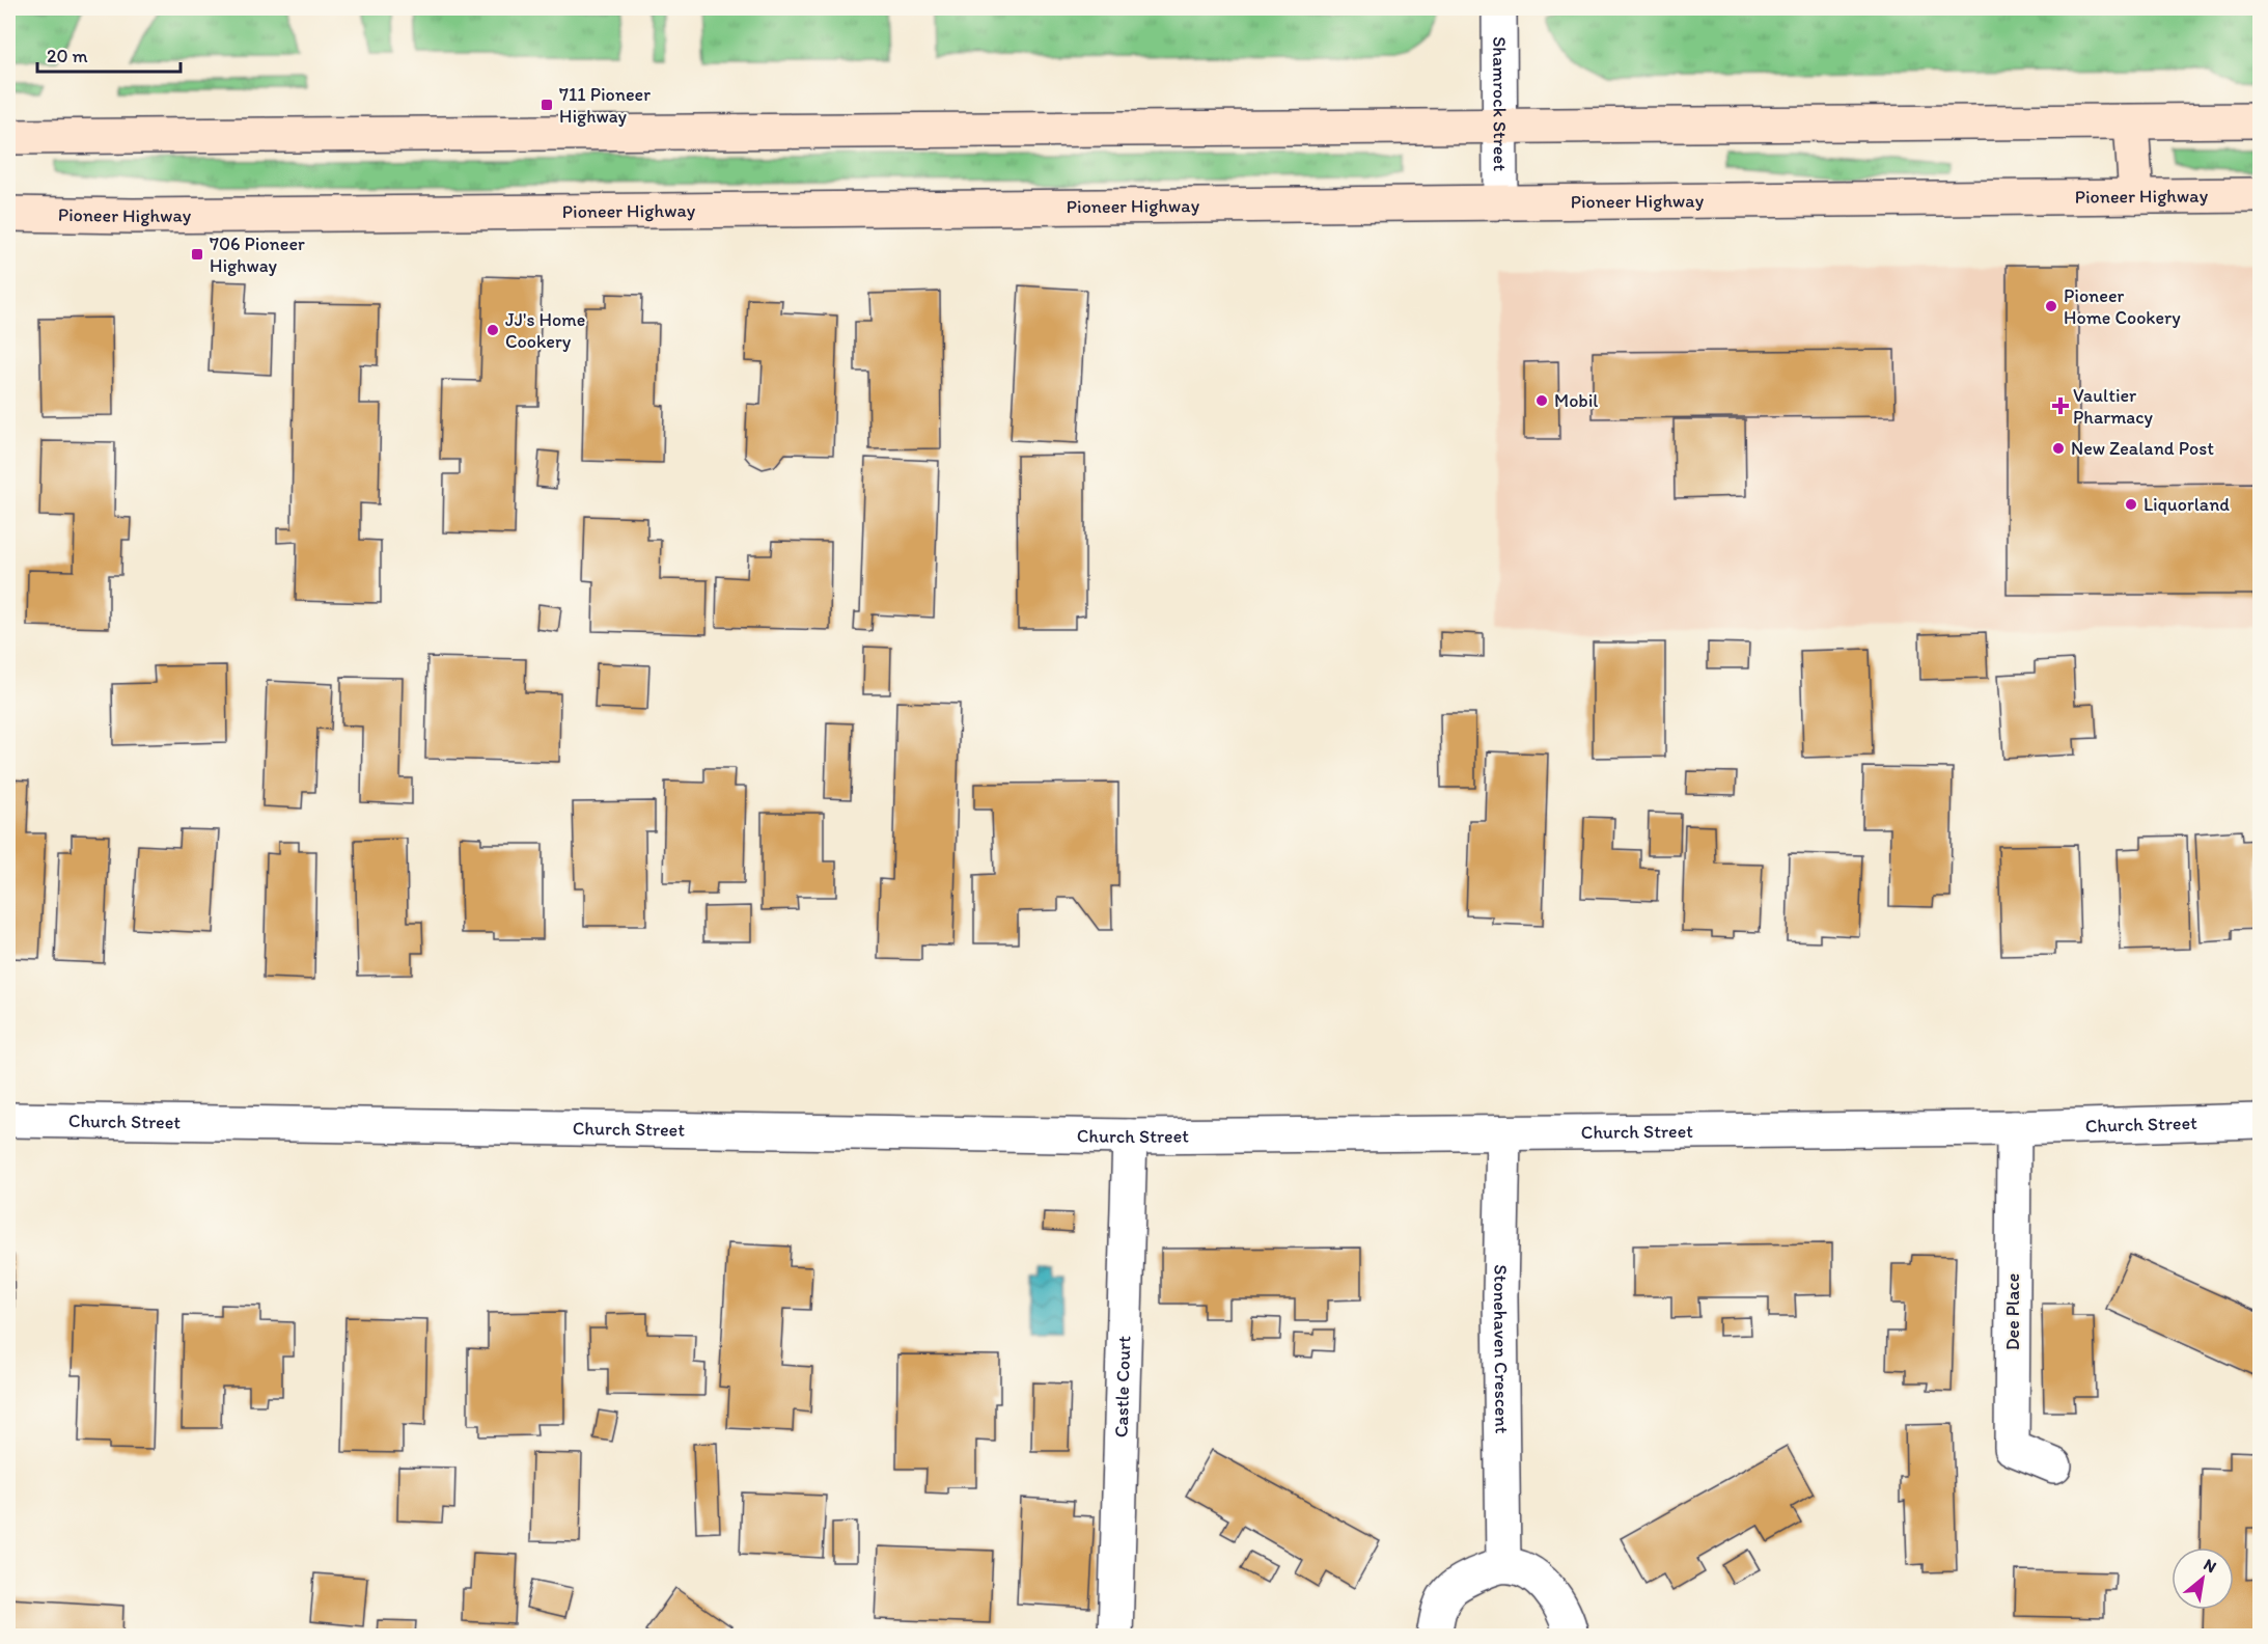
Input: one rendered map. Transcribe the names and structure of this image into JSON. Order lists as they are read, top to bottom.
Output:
{
  "streets": {
    "main road": ["Pioneer Highway"],
    "street": [
      "Shamrock Street",
      "Church Street",
      "Dee Place",
      "Stonehaven Crescent",
      "Castle Court"
    ]
  },
  "crossings": [
    ["Shamrock Street", "Pioneer Highway"],
    ["Church Street", "Dee Place"],
    ["Church Street", "Stonehaven Crescent"],
    ["Church Street", "Castle Court"]
  ],
  "places": {
    "transit": ["711 Pioneer Highway", "706 Pioneer Highway"],
    "other": [
      "Pioneer Home Cookery",
      "JJ's Home Cookery",
      "Mobil",
      "New Zealand Post",
      "Liquorland"
    ],
    "health": ["Vaultier Pharmacy"]
  },
  "scale_bar": "20 m",
  "north": "top right"
}
